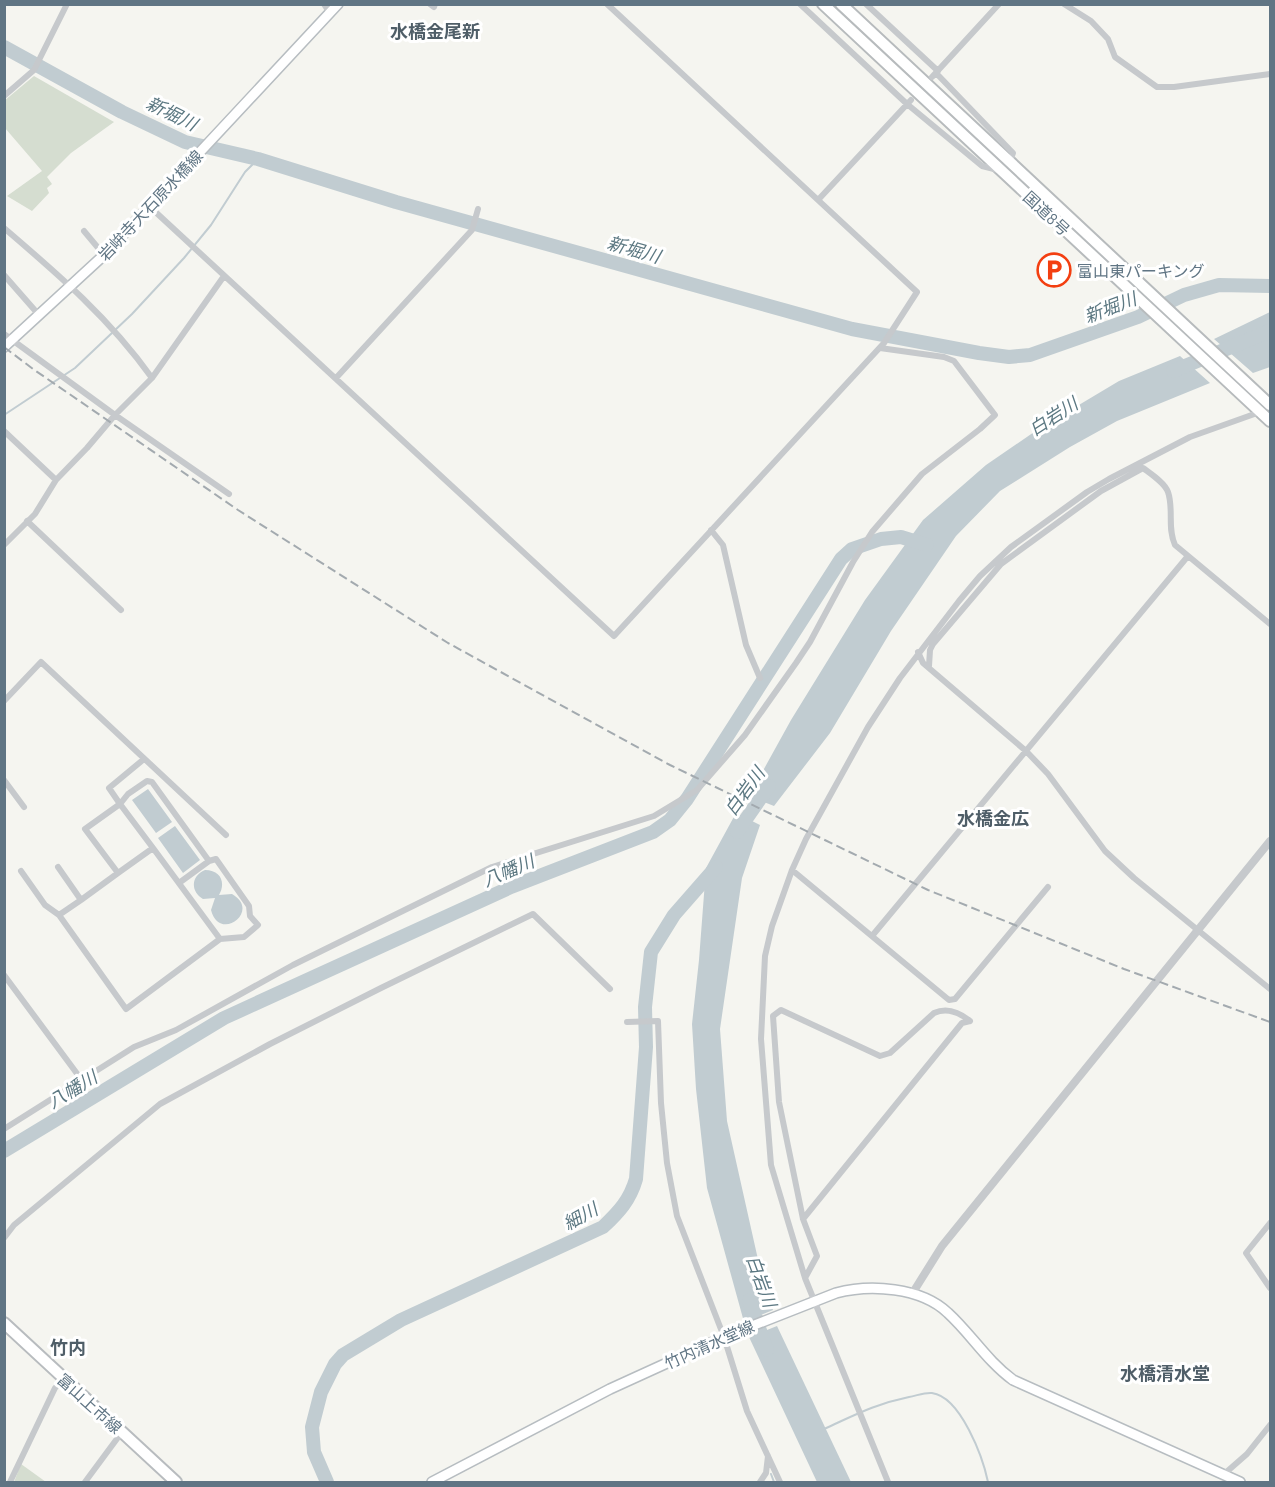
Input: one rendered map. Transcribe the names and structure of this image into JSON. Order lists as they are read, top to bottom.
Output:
{
  "streets": {
    "main road": [
      "岩峅寺大石原水橋線",
      "国道8号",
      "竹内清水堂線",
      "富山上市線"
    ]
  },
  "districts": [
    "水橋金尾新",
    "水橋金広",
    "竹内",
    "水橋清水堂"
  ],
  "water": [
    "新堀川",
    "白岩川",
    "八幡川",
    "細川"
  ],
  "places": {
    "parking": ["富山東パーキング"]
  }
}
